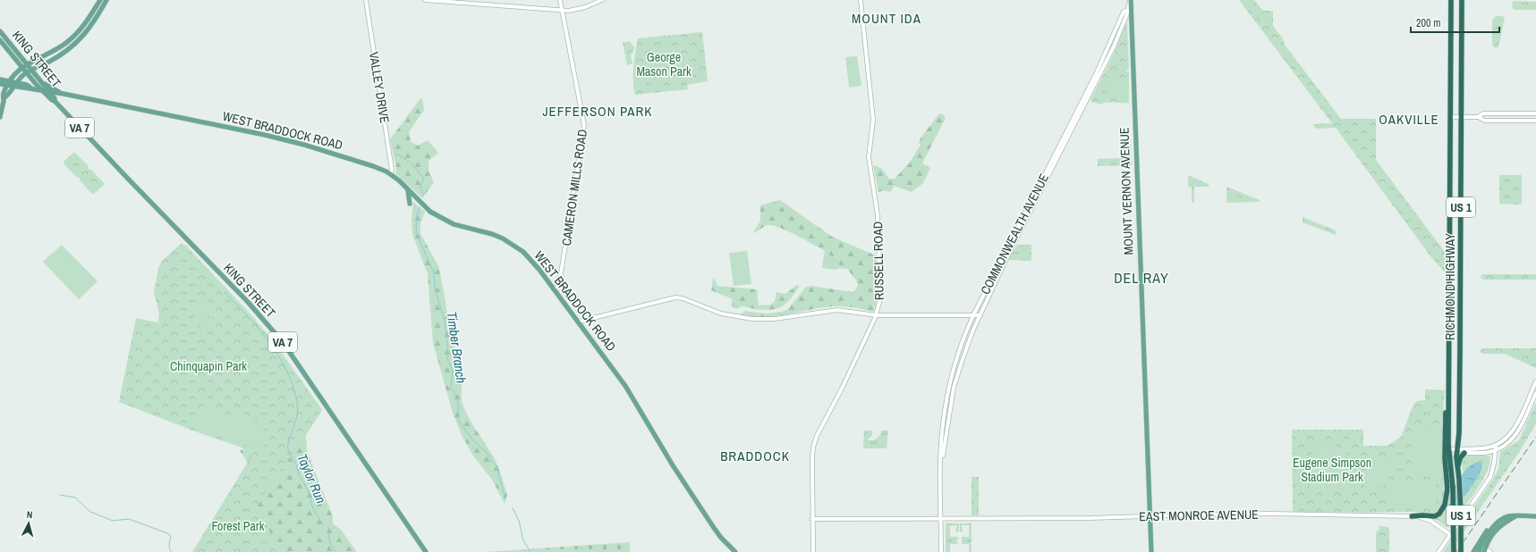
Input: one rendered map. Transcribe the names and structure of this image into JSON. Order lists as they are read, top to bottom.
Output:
{
  "streets": {
    "highway": ["US 1", "RICHMOND HIGHWAY"],
    "main road": [
      "KING STREET",
      "VA 7",
      "WEST BRADDOCK ROAD",
      "MOUNT VERNON AVENUE"
    ],
    "street": [
      "VALLEY DRIVE",
      "CAMERON MILLS ROAD",
      "COMMONWEALTH AVENUE",
      "RUSSELL ROAD",
      "EAST MONROE AVENUE"
    ]
  },
  "crossings": [
    ["KING STREET", "WEST BRADDOCK ROAD"],
    ["VALLEY DRIVE", "WEST BRADDOCK ROAD"],
    ["WEST BRADDOCK ROAD", "CAMERON MILLS ROAD"],
    ["MOUNT VERNON AVENUE", "COMMONWEALTH AVENUE"],
    ["MOUNT VERNON AVENUE", "EAST MONROE AVENUE"],
    ["COMMONWEALTH AVENUE", "EAST MONROE AVENUE"],
    ["RUSSELL ROAD", "EAST MONROE AVENUE"]
  ],
  "districts": [
    "MOUNT IDA",
    "JEFFERSON PARK",
    "OAKVILLE",
    "DEL RAY",
    "BRADDOCK"
  ],
  "water": ["Timber Branch", "Taylor Run"],
  "parks": [
    "George Mason Park",
    "Chinquapin Park",
    "Eugene Simpson Stadium Park",
    "Forest Park"
  ],
  "scale_bar": "200 m",
  "north": "top"
}
